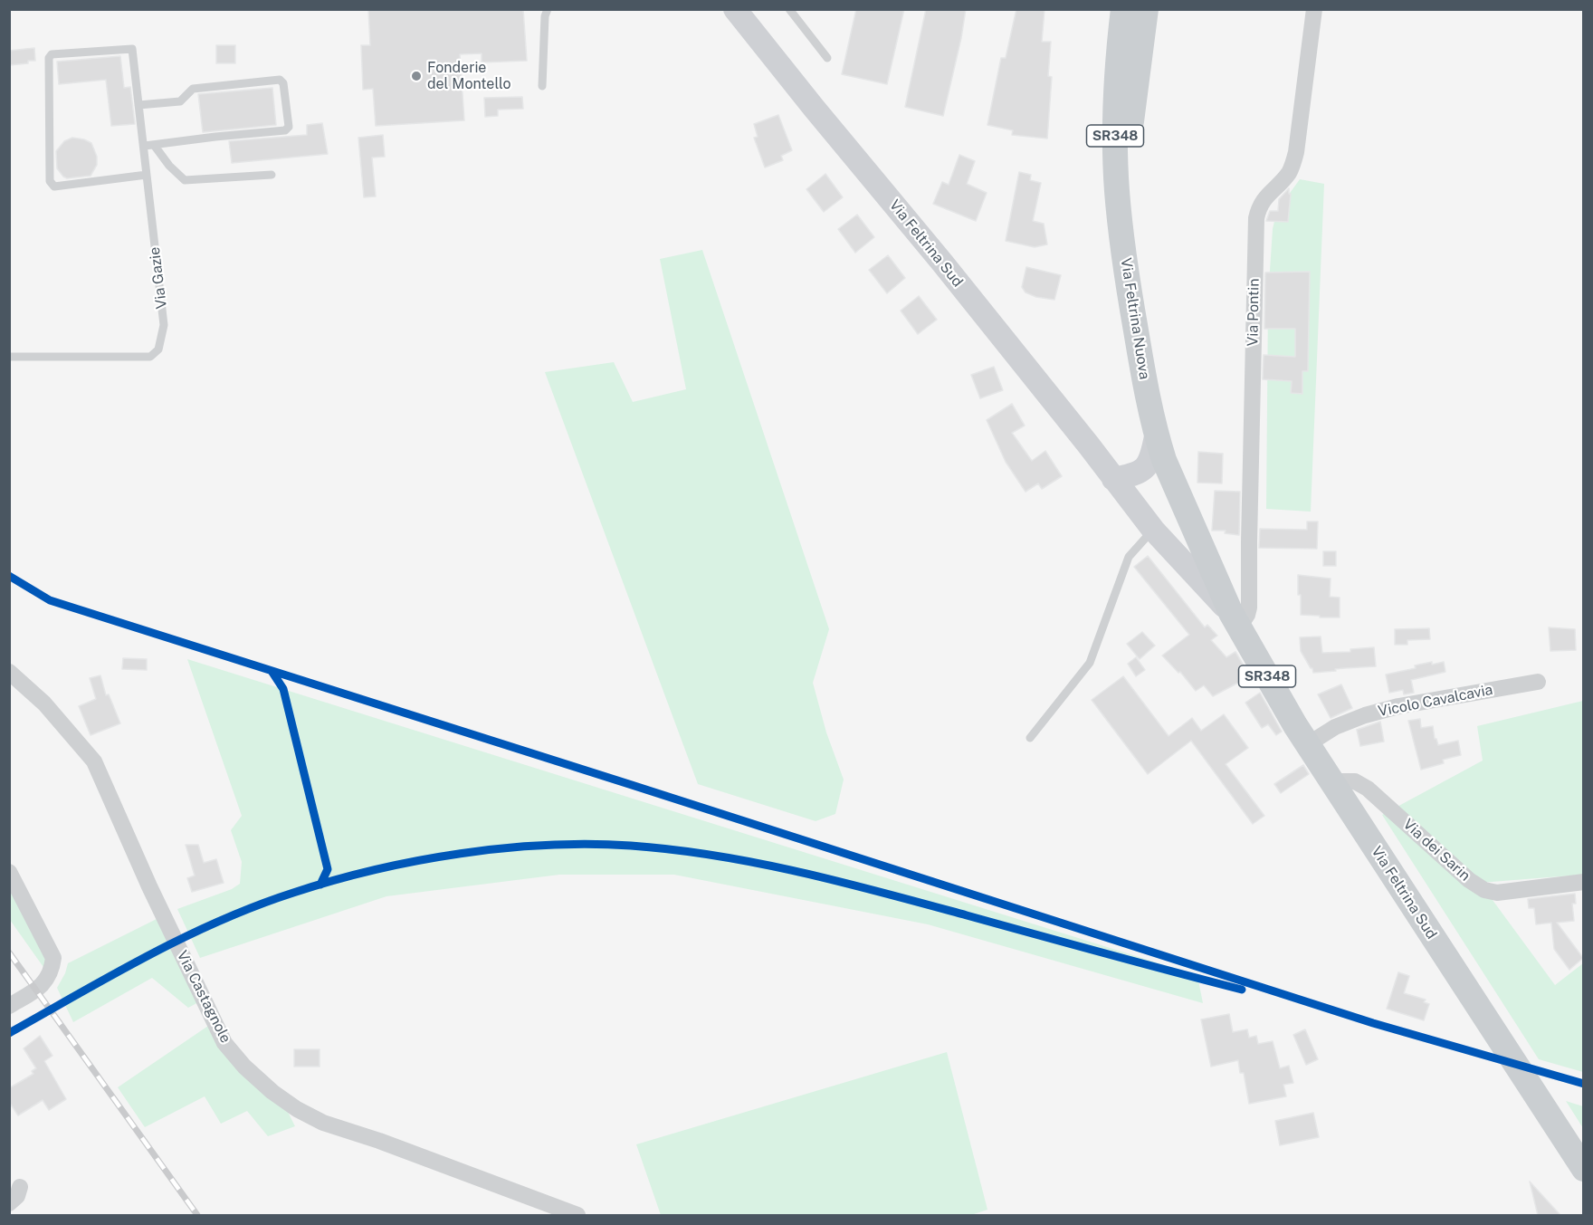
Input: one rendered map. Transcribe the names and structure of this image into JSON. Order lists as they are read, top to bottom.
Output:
{
  "streets": {
    "main road": ["SR348", "Via Feltrina Sud", "Via Feltrina Nuova"],
    "street": [
      "Via Pontin",
      "Vicolo Cavalcavia",
      "Via dei Sarin",
      "Via Castagnole"
    ],
    "lane": ["Via Gazie"]
  },
  "crossings": [
    ["Via Feltrina Sud", "Via Pontin"],
    ["Via Feltrina Sud", "Via Feltrina Nuova"],
    ["Via Feltrina Sud", "Vicolo Cavalcavia"],
    ["Via Feltrina Sud", "Via dei Sarin"],
    ["Via Pontin", "Via Feltrina Nuova"]
  ],
  "places": ["Fonderie del Montello"]
}
